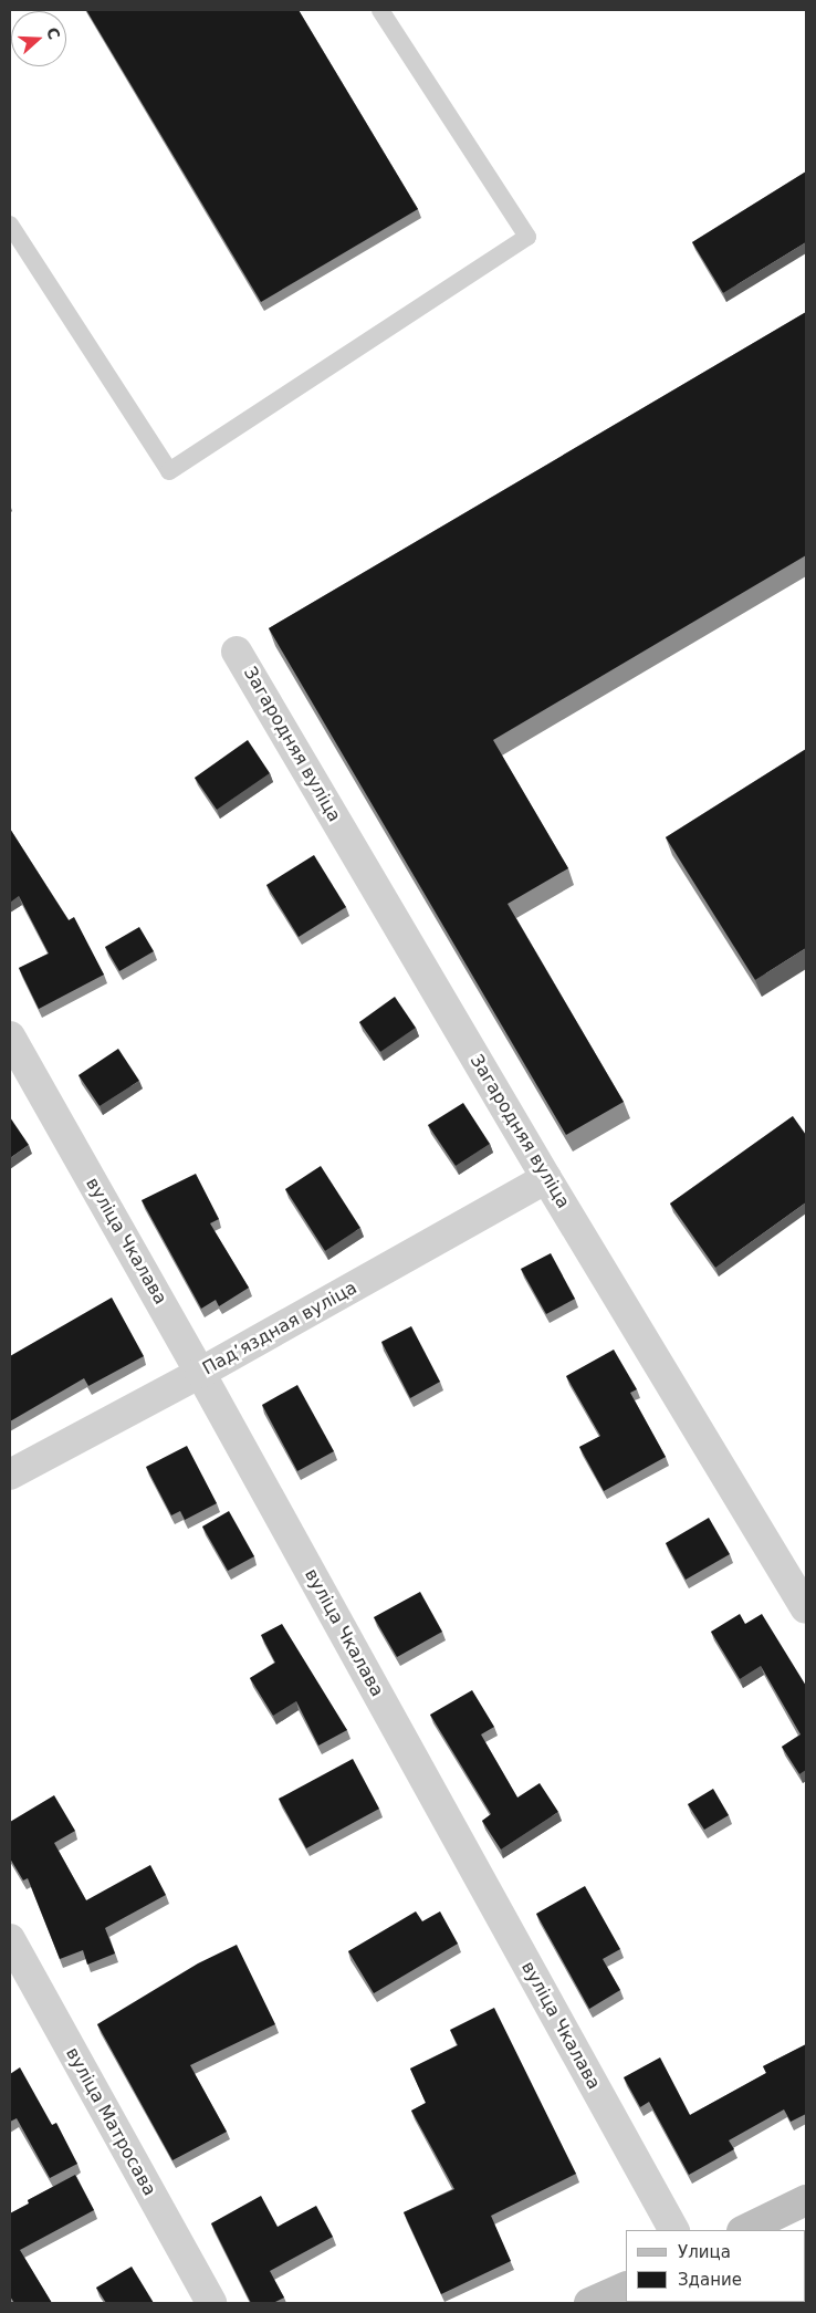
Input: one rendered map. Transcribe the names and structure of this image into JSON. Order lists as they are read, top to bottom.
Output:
{
  "streets": {
    "street": [
      "Загародняя вуліца",
      "вуліца Чкалава",
      "Падʼяздная вуліца",
      "вуліца Матросава"
    ]
  },
  "crossings": [
    ["Загародняя вуліца", "Падʼяздная вуліца"],
    ["вуліца Чкалава", "Падʼяздная вуліца"]
  ],
  "legend": ["Улица", "Здание"],
  "north": "right"
}
